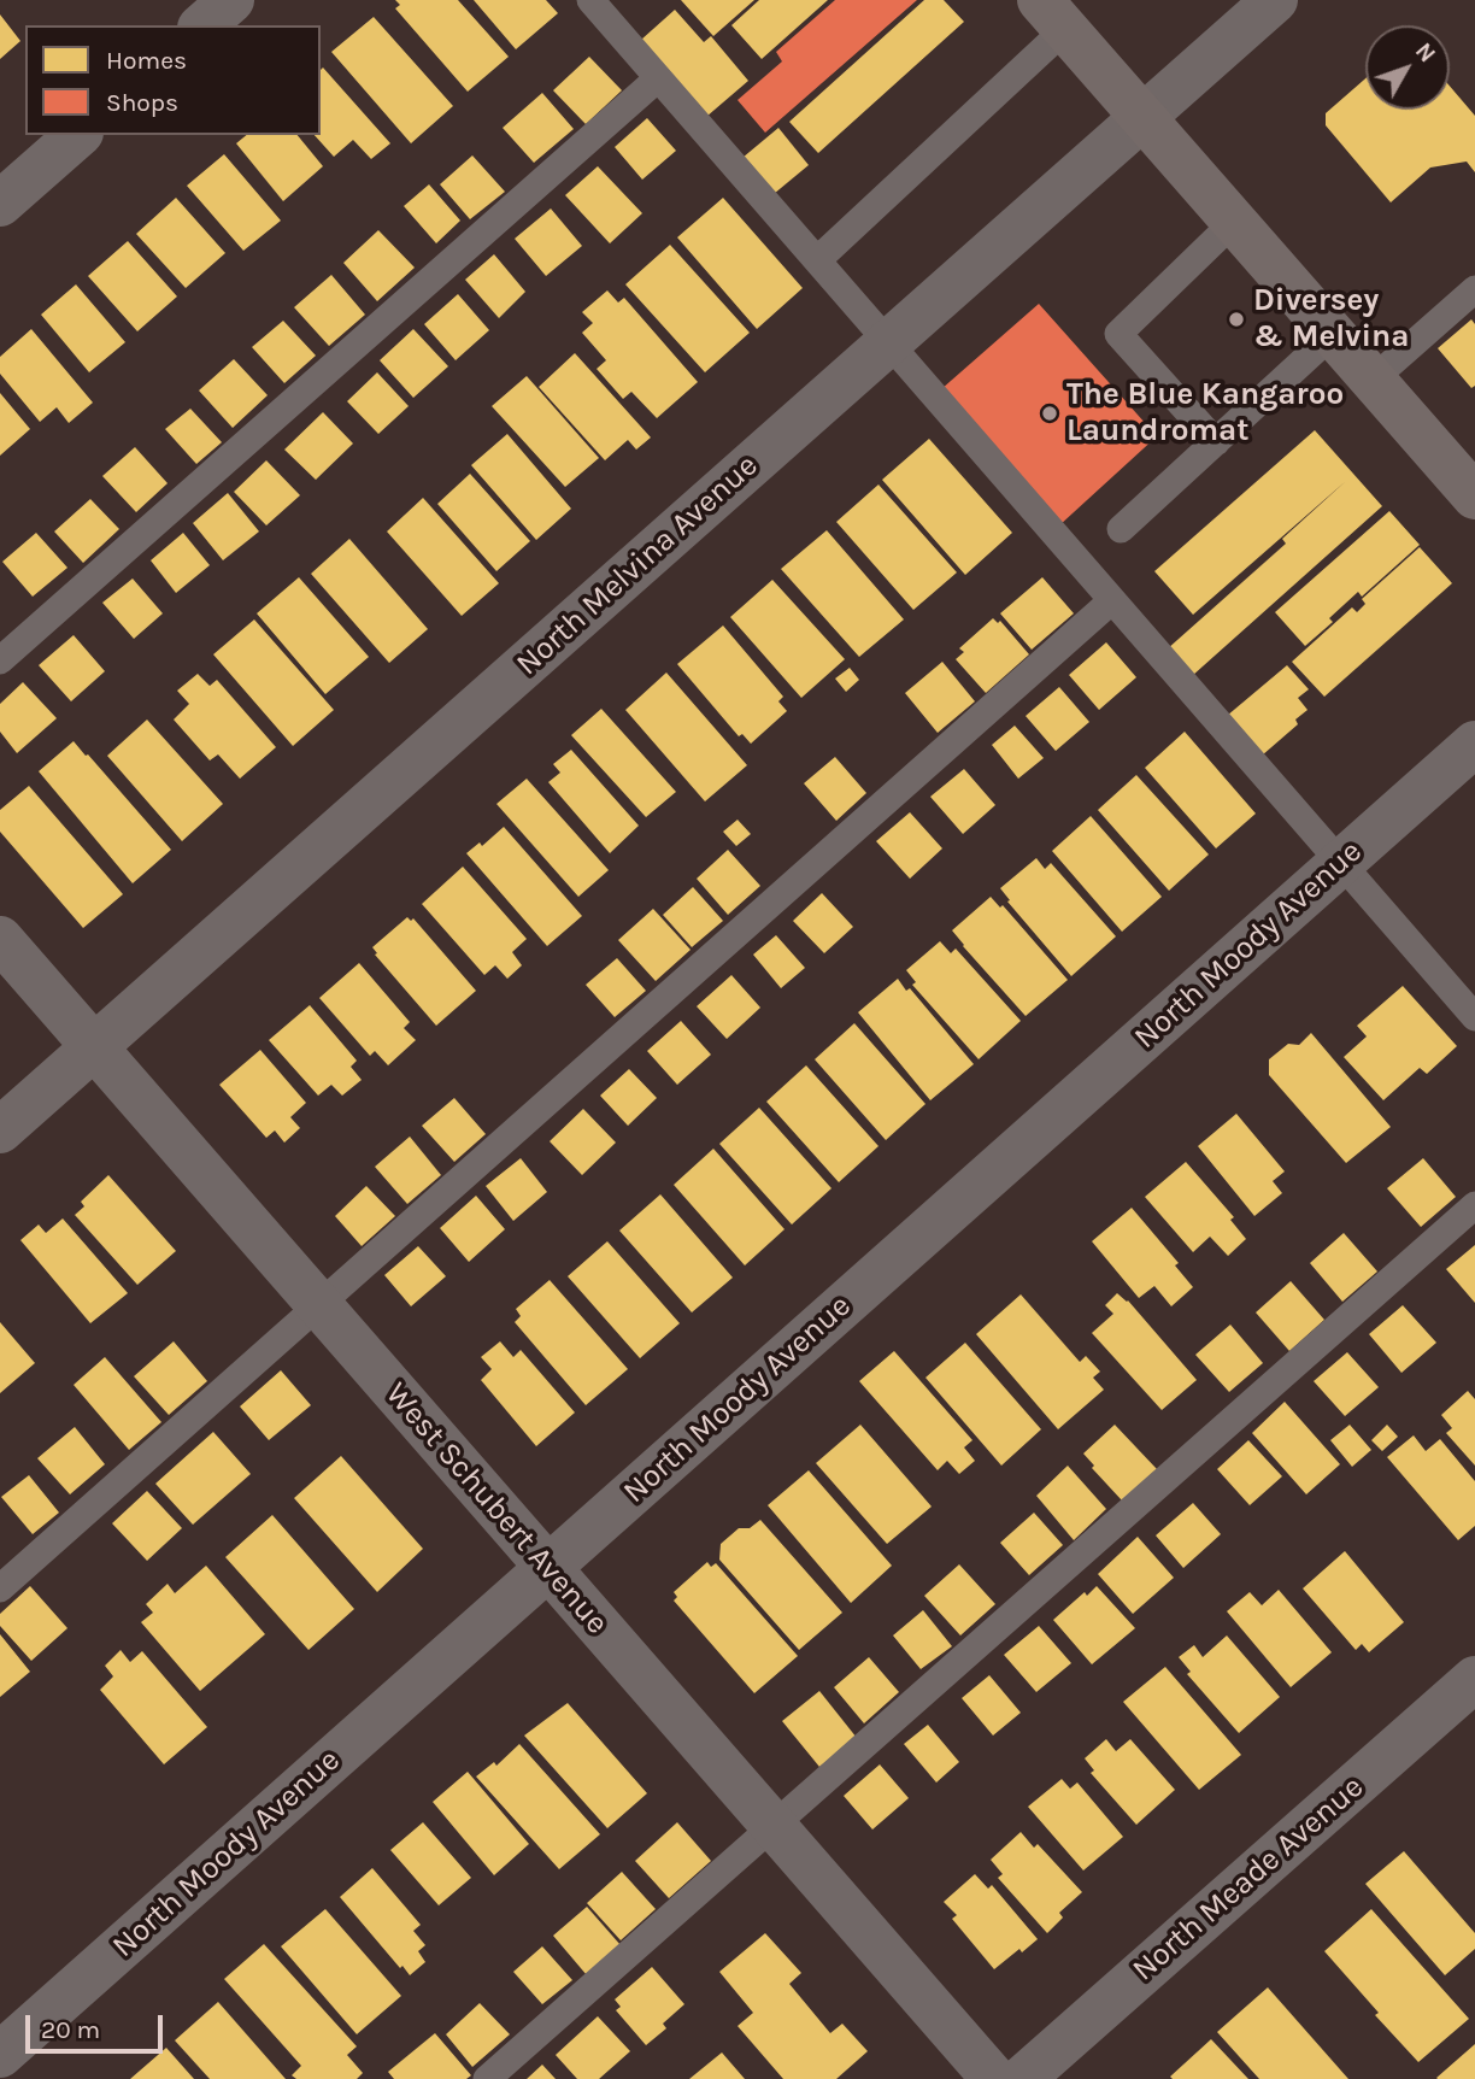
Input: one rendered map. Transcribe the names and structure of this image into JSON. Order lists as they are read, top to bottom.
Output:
{
  "streets": {
    "street": [
      "North Melvina Avenue",
      "North Moody Avenue",
      "West Schubert Avenue",
      "North Meade Avenue"
    ]
  },
  "crossings": [
    ["North Melvina Avenue", "West Schubert Avenue"],
    ["North Moody Avenue", "West Schubert Avenue"]
  ],
  "places": ["Diversey & Melvina", "The Blue Kangaroo Laundromat"],
  "legend": ["Homes", "Shops"],
  "scale_bar": "20 m",
  "north": "top right"
}
